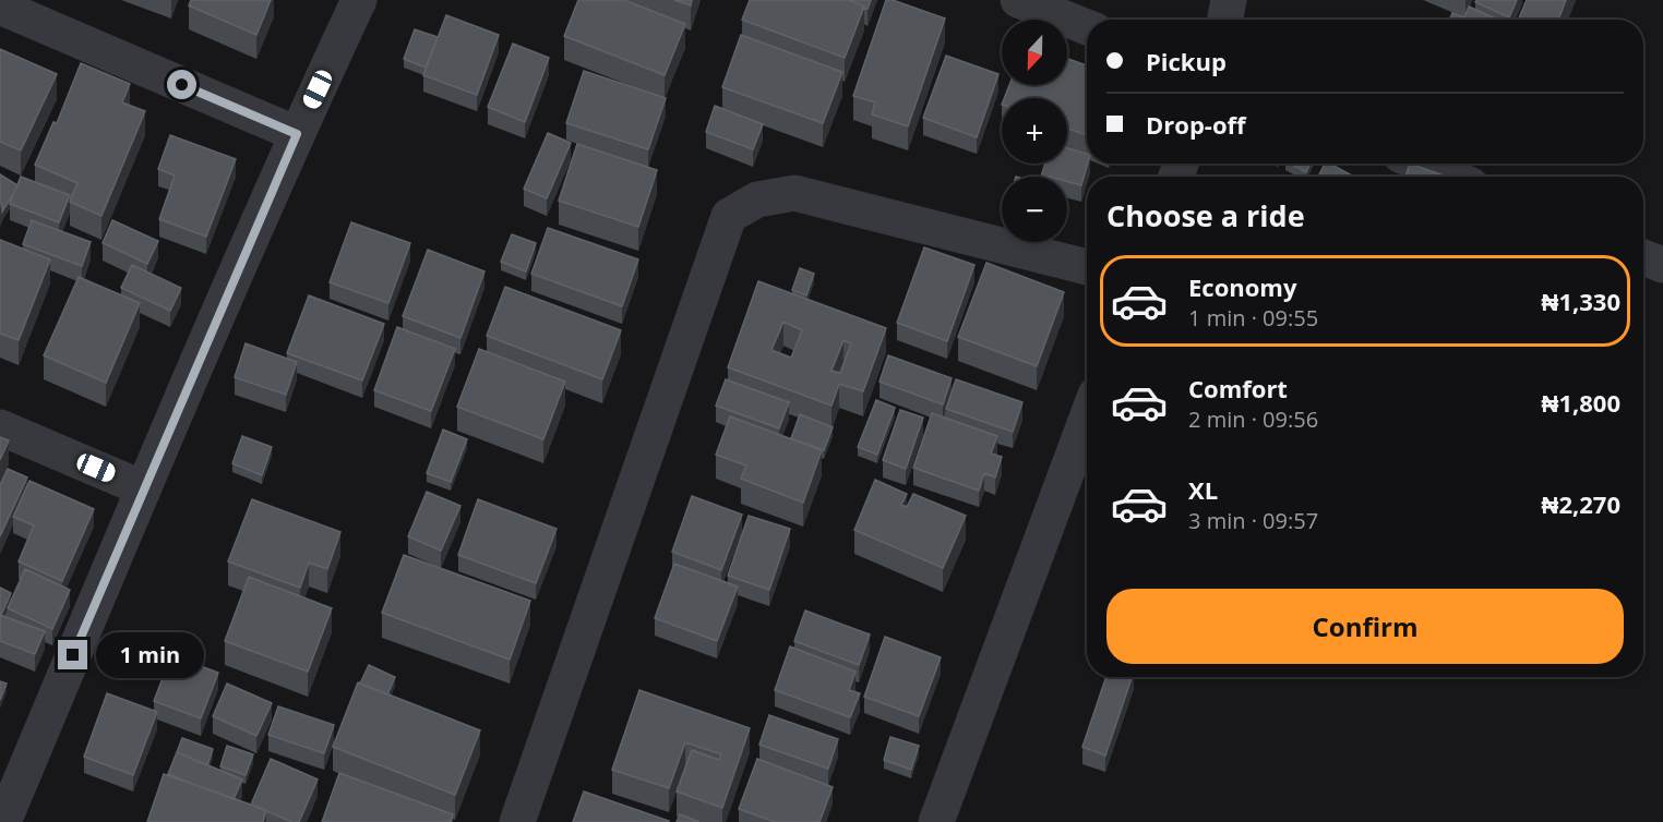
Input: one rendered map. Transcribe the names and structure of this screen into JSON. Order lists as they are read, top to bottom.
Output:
{
  "north": "bottom",
  "page": {
    "map_buttons": ["+", "−"],
    "banner": ["Pickup", "Drop-off"],
    "heading": "Choose a ride",
    "list": [
      {
        "name": "Economy",
        "note": "1 min · 09:55",
        "value": "₦1,330"
      },
      {
        "name": "Comfort",
        "note": "2 min · 09:56",
        "value": "₦1,800"
      },
      {
        "name": "XL",
        "note": "3 min · 09:57",
        "value": "₦2,270"
      }
    ],
    "buttons": "Confirm",
    "bubble": "1 min"
  }
}
